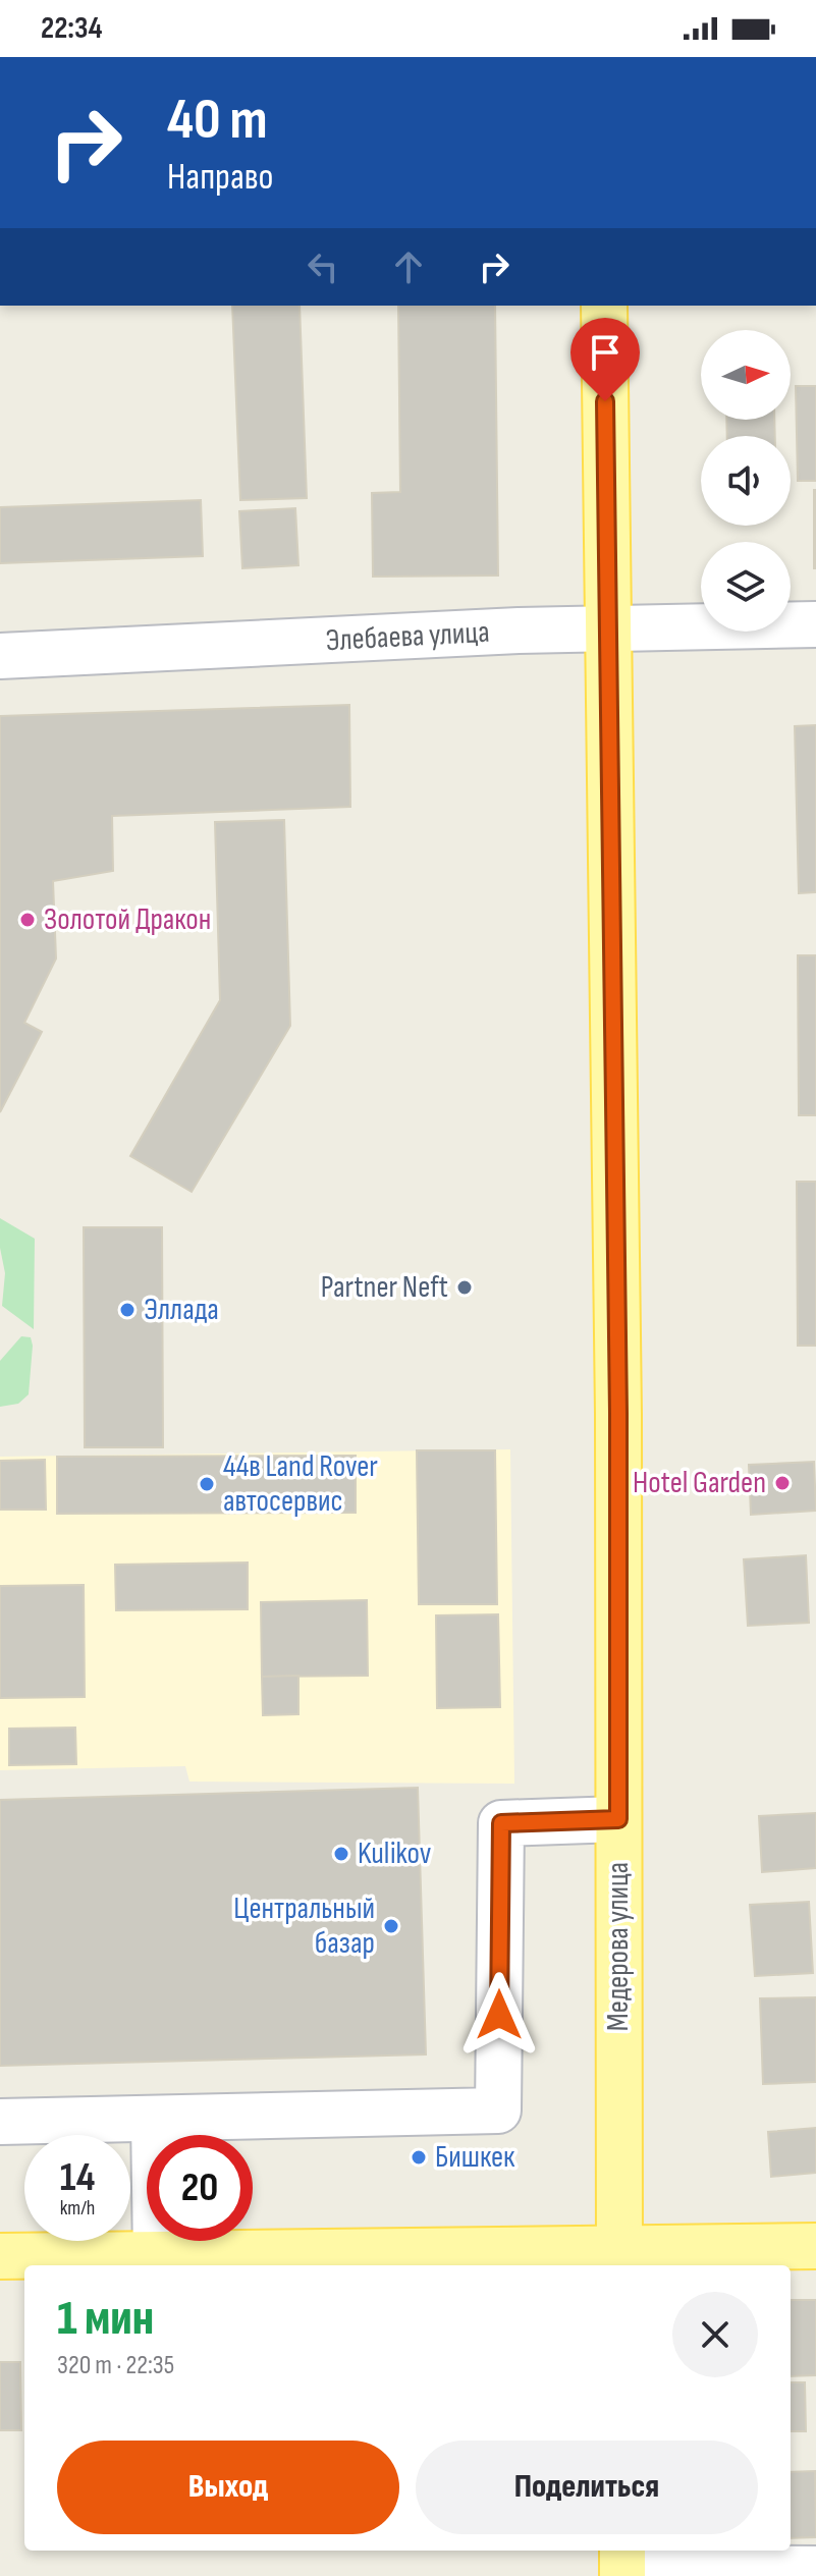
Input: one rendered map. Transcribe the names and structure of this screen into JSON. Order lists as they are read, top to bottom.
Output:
{
  "streets": {
    "main road": ["Медерова улица"],
    "street": ["Элебаева улица"]
  },
  "crossings": [
    ["Элебаева улица", "Медерова улица"]
  ],
  "places": [
    "Золотой Дракон",
    "Partner Neft",
    "Эллада",
    "Hotel Garden",
    "44в Land Rover автосервис",
    "Kulikov",
    "Центральный базар",
    "Бишкек"
  ],
  "north": "right",
  "page": {
    "status": "22:34",
    "turn": ["40 m", "Направо"],
    "speed": "14 km/h",
    "limit": "20",
    "heading": ["1 мин", "320 m · 22:35"],
    "buttons": ["Выход", "Поделиться"]
  }
}
